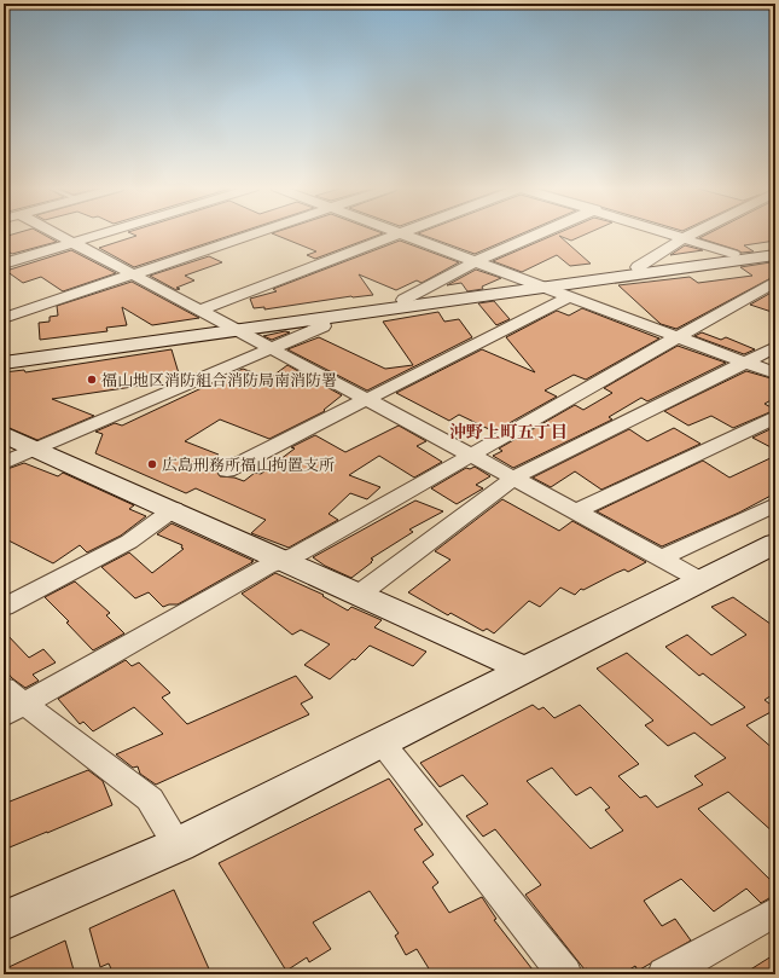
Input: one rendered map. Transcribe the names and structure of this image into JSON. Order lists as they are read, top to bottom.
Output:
{
  "districts": ["沖野上町五丁目"],
  "places": ["福山地区消防組合消防局南消防署", "広島刑務所福山拘置支所"]
}
